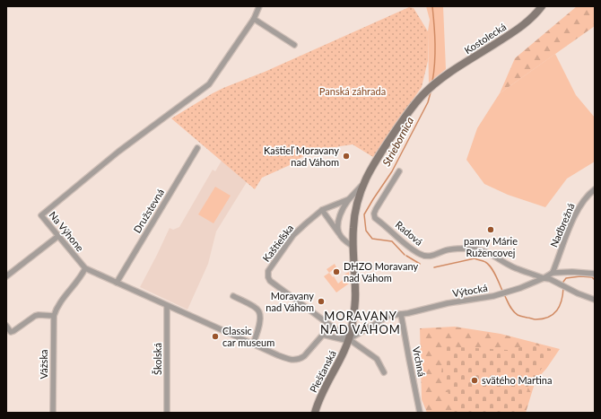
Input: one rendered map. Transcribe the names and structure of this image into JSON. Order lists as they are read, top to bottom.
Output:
{
  "streets": {
    "main road": ["Kostolecká", "Piešťanská"],
    "street": [
      "Družstevná",
      "Nadbrežná",
      "Na Výhone",
      "Radová",
      "Kaštieľska",
      "Výtocká",
      "Školská",
      "Vrchná",
      "Vážska"
    ]
  },
  "crossings": [
    ["Družstevná", "Na Výhone"],
    ["Nadbrežná", "Výtocká"],
    ["Na Výhone", "Kaštieľska"],
    ["Na Výhone", "Výtocká"],
    ["Na Výhone", "Školská"],
    ["Na Výhone", "Vážska"],
    ["Na Výhone", "Piešťanská"],
    ["Radová", "Výtocká"],
    ["Kaštieľska", "Výtocká"],
    ["Kaštieľska", "Piešťanská"],
    ["Výtocká", "Vrchná"],
    ["Výtocká", "Piešťanská"]
  ],
  "districts": ["MORAVANY NAD VÁHOM"],
  "water": ["Striebornica"],
  "parks": ["Panská záhrada"],
  "places": [
    "Kaštieľ Moravany nad Váhom",
    "panny Márie Ružencovej",
    "DHZO Moravany nad Váhom",
    "Moravany nad Váhom",
    "Classic car museum",
    "svätého Martina"
  ]
}
